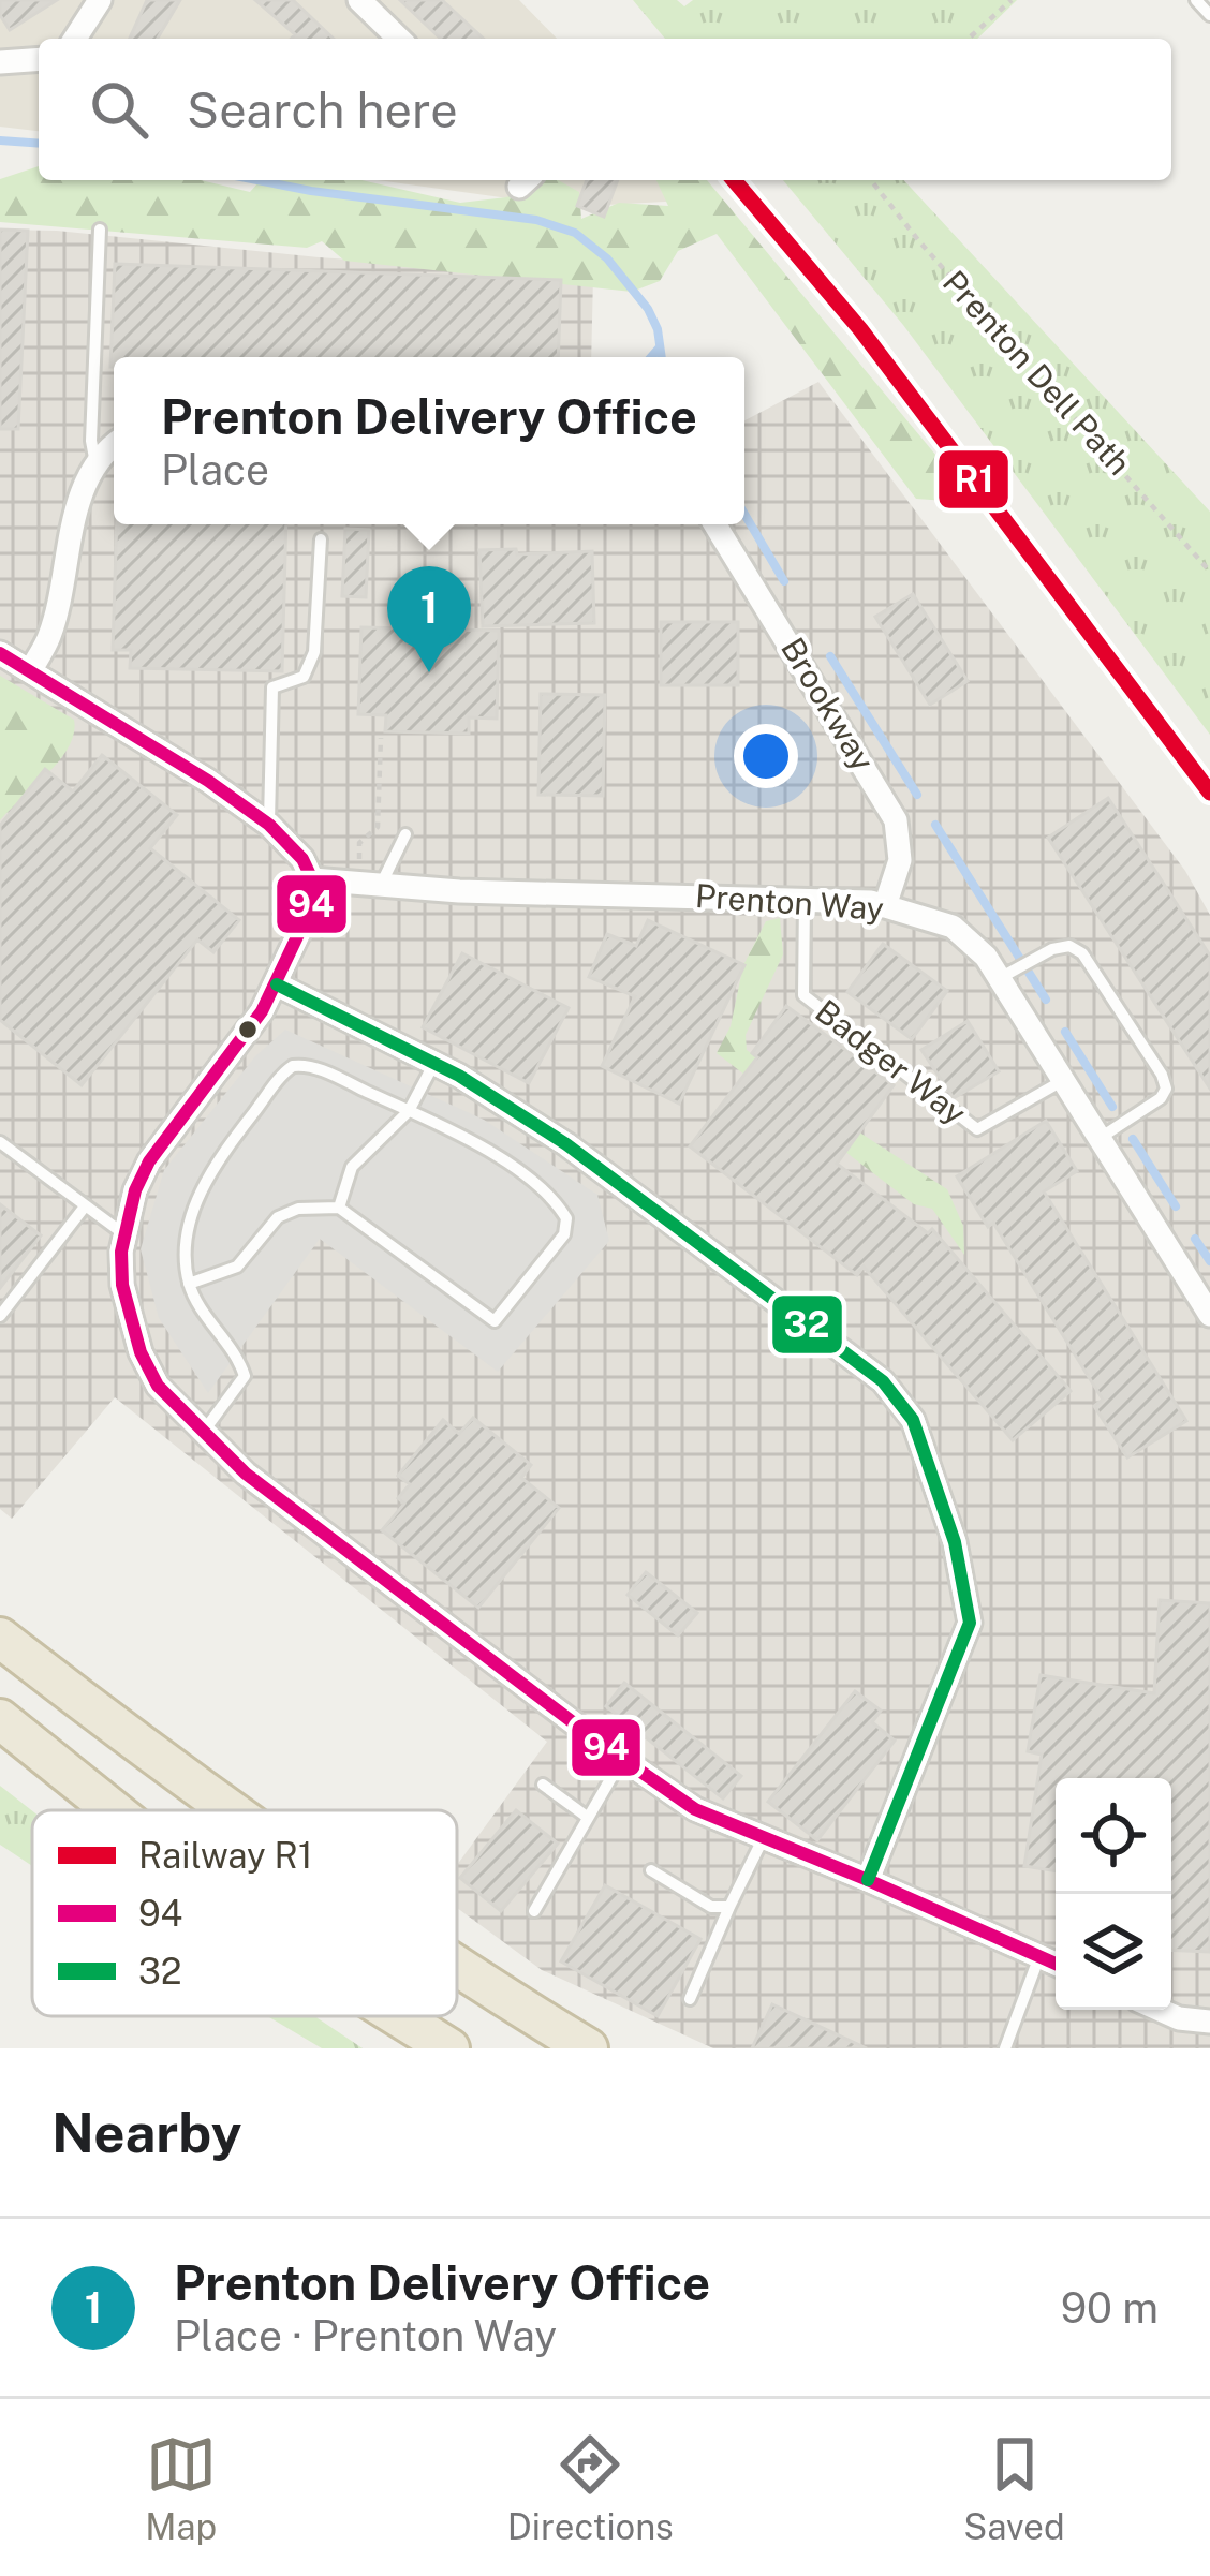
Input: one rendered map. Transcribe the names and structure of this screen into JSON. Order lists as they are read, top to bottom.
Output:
{
  "streets": {
    "street": ["Brookway", "Prenton Way"],
    "lane": ["Badger Way"],
    "path": ["Prenton Dell Path"]
  },
  "crossings": [
    ["Brookway", "Prenton Way"],
    ["Prenton Way", "Badger Way"]
  ],
  "lines": ["rail line R1", "transit line 94", "transit line 32"],
  "legend": ["Railway R1", "94", "32"],
  "page": {
    "search": "Search here",
    "popup": ["Prenton Delivery Office", "Place"],
    "pins": "1",
    "heading": "Nearby",
    "list": [
      {
        "mark": "1",
        "name": "Prenton Delivery Office",
        "note": "Place · Prenton Way",
        "value": "90 m"
      }
    ],
    "nav": ["Map", "Directions", "Saved"]
  }
}
